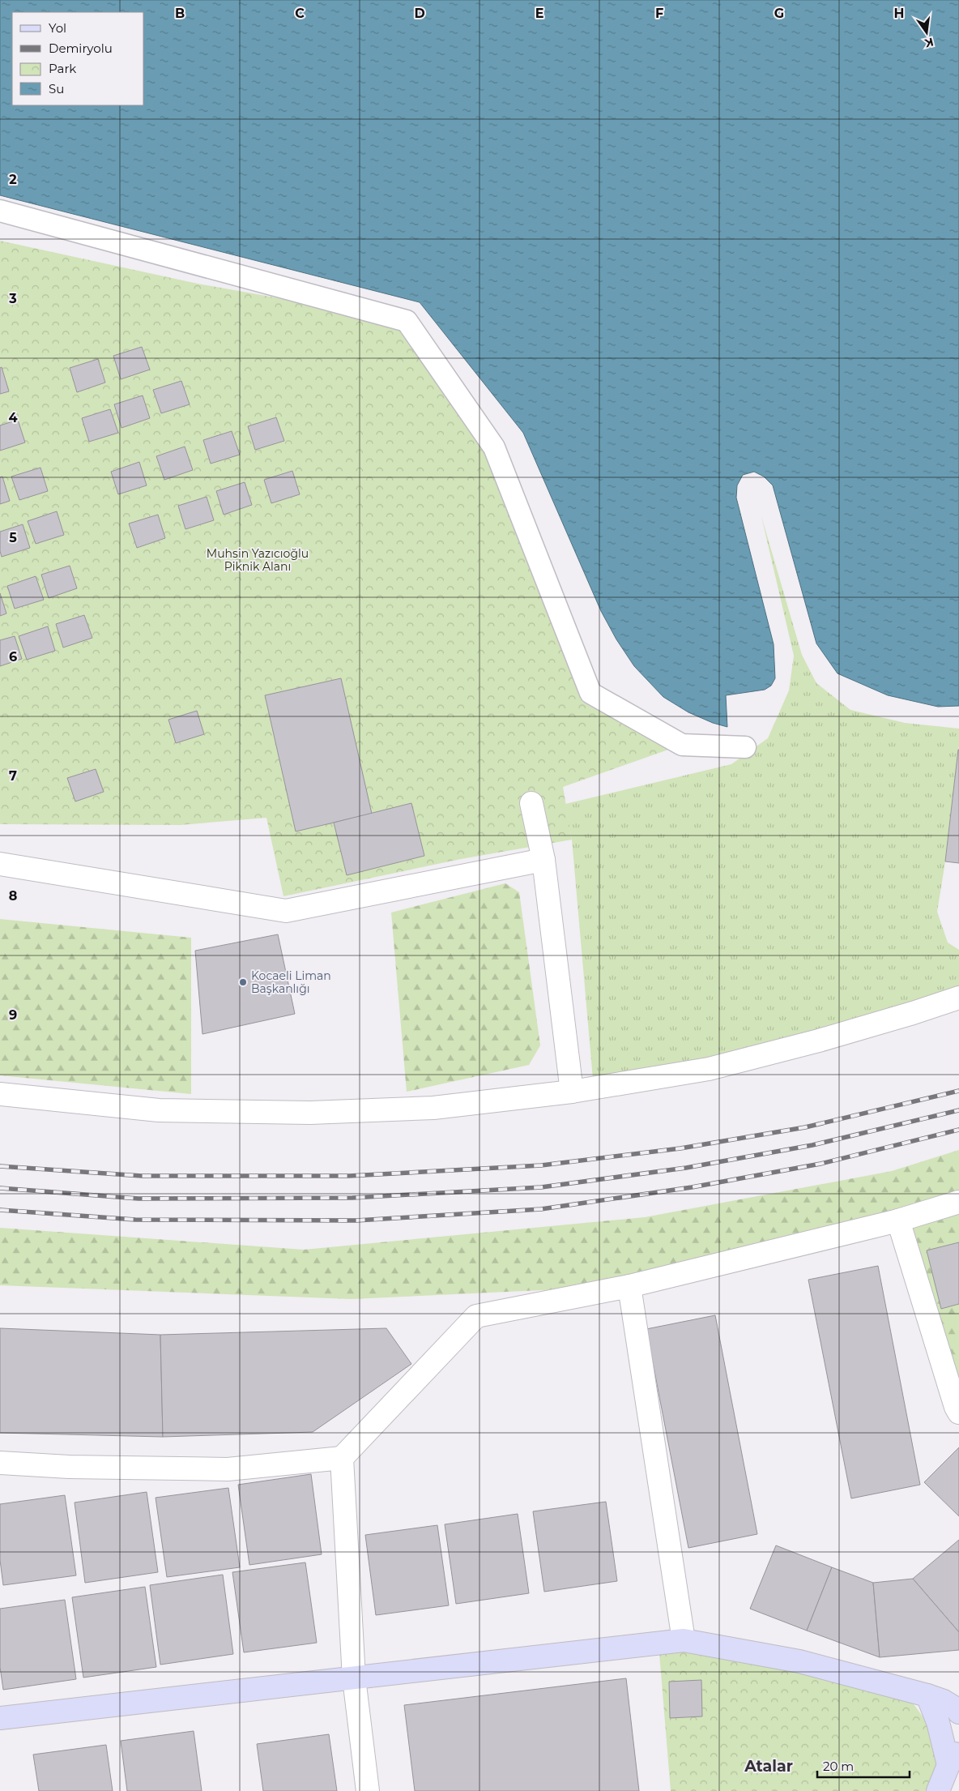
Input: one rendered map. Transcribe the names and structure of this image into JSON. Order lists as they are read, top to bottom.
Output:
{
  "districts": ["Atalar"],
  "parks": ["Muhsin Yazıcıoğlu Piknik Alanı"],
  "places": ["Kocaeli Liman Başkanlığı"],
  "legend": [
    "Yol",
    "Demiryolu",
    "Park",
    "Su"
  ],
  "scale_bar": "20 m",
  "north": "bottom",
  "grid": {
    "columns": [
      "B",
      "C",
      "D",
      "E",
      "F",
      "G",
      "H"
    ],
    "rows": [
      "2",
      "3",
      "4",
      "5",
      "6",
      "7",
      "8",
      "9"
    ]
  }
}
